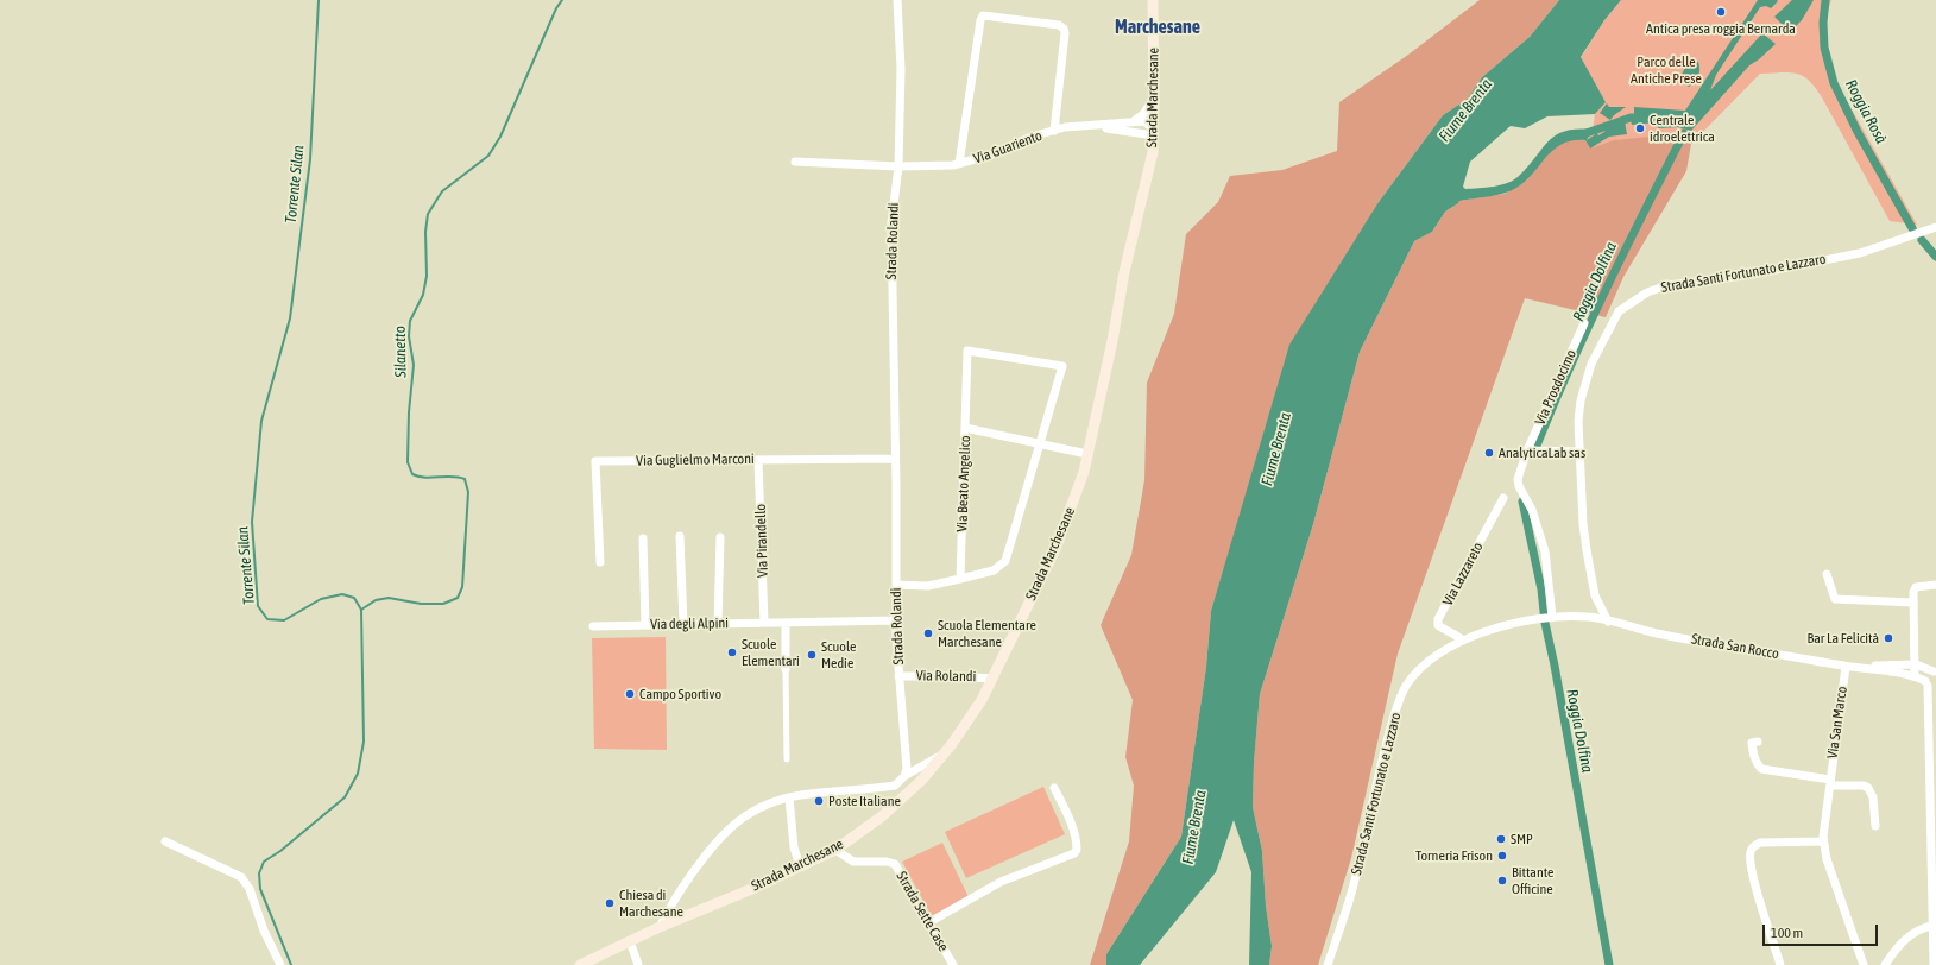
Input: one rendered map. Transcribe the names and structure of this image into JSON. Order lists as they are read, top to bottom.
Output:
{
  "streets": {
    "main road": ["Strada Marchesane"],
    "street": [
      "Via Guariento",
      "Strada Rolandi",
      "Strada Santi Fortunato e Lazzaro",
      "Via Prosdocimo",
      "Via Guglielmo Marconi",
      "Via Beato Angelico",
      "Via Pirandello",
      "Via Lazzareto",
      "Via degli Alpini",
      "Strada San Rocco",
      "Via Rolandi",
      "Via San Marco",
      "Strada Sette Case"
    ]
  },
  "crossings": [
    ["Strada Marchesane", "Via Guariento"],
    ["Strada Marchesane", "Via Beato Angelico"],
    ["Strada Marchesane", "Via Rolandi"],
    ["Strada Marchesane", "Strada Sette Case"],
    ["Via Guariento", "Strada Rolandi"],
    ["Strada Rolandi", "Via Guglielmo Marconi"],
    ["Strada Rolandi", "Via degli Alpini"],
    ["Strada Rolandi", "Via Rolandi"],
    ["Strada Santi Fortunato e Lazzaro", "Via Prosdocimo"],
    ["Strada Santi Fortunato e Lazzaro", "Via Lazzareto"],
    ["Strada Santi Fortunato e Lazzaro", "Strada San Rocco"],
    ["Via Guglielmo Marconi", "Via Pirandello"],
    ["Via Pirandello", "Via degli Alpini"],
    ["Strada San Rocco", "Via San Marco"]
  ],
  "districts": ["Marchesane"],
  "water": [
    "Fiume Brenta",
    "Roggia Rosà",
    "Torrente Silan",
    "Roggia Dolfina",
    "Silanetto"
  ],
  "parks": ["Parco delle Antiche Prese"],
  "places": [
    "Antica presa roggia Bernarda",
    "Centrale idroelettrica",
    "AnalyticaLab sas",
    "Scuola Elementare Marchesane",
    "Bar La Felicità",
    "Scuole Elementari",
    "Scuole Medie",
    "Campo Sportivo",
    "Poste Italiane",
    "SMP",
    "Torneria Frison",
    "Bittante Officine",
    "Chiesa di Marchesane"
  ],
  "scale_bar": "100 m"
}
